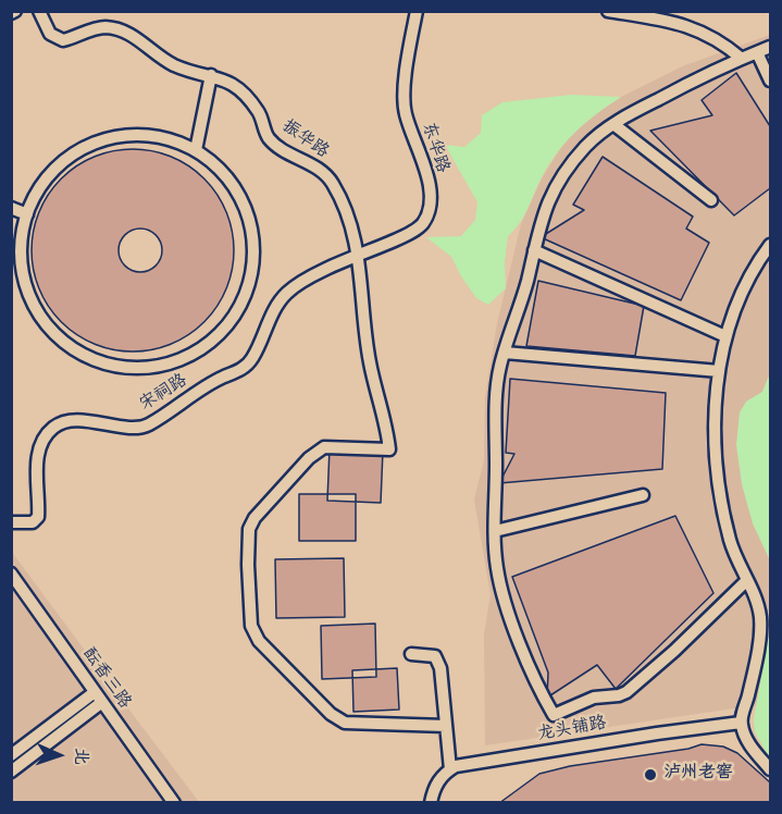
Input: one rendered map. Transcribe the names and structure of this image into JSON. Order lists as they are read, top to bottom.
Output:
{
  "streets": {
    "street": [
      "振华路",
      "东华路",
      "宋祠路",
      "酝香三路",
      "龙头铺路"
    ]
  },
  "crossings": [
    ["振华路", "东华路"],
    ["振华路", "宋祠路"],
    ["东华路", "宋祠路"]
  ],
  "places": ["泸州老窖"],
  "north": "right"
}
